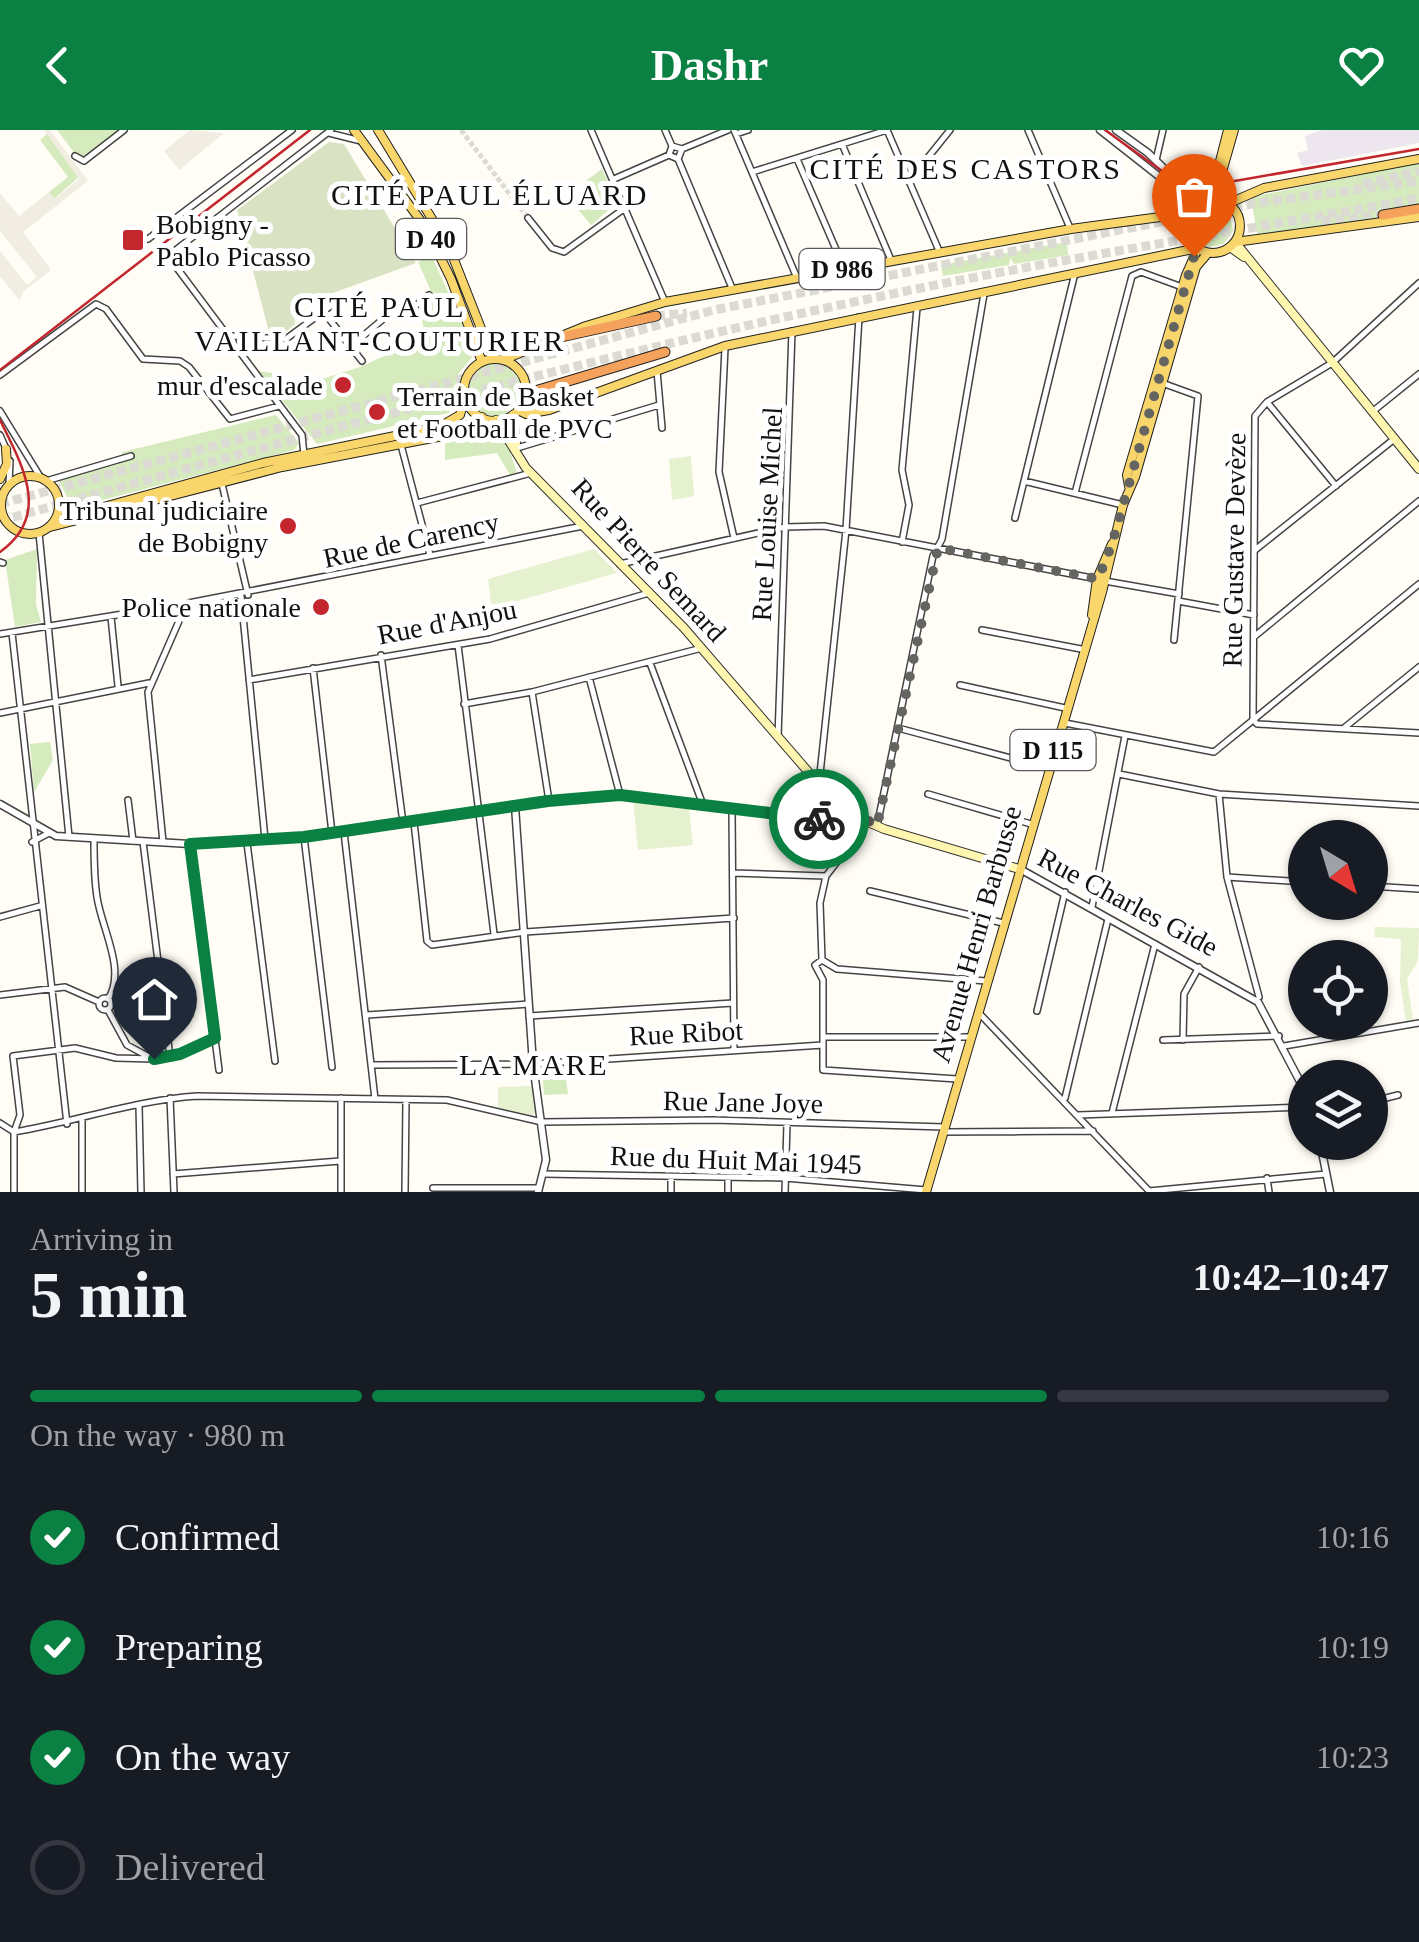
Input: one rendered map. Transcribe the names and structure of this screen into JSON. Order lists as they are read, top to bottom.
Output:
{
  "streets": {
    "main road": [
      "D 40",
      "D 986",
      "Rue Pierre Semard",
      "D 115",
      "Rue Charles Gide",
      "Avenue Henri Barbusse"
    ],
    "street": [
      "Rue Louise Michel",
      "Rue de Carency",
      "Rue Gustave Devèze",
      "Rue d'Anjou",
      "Rue Ribot",
      "Rue Jane Joye",
      "Rue du Huit Mai 1945"
    ]
  },
  "crossings": [
    ["D 40", "D 986"],
    ["D 40", "Rue Pierre Semard"],
    ["D 986", "Rue Louise Michel"],
    ["D 986", "Rue Pierre Semard"],
    ["D 986", "D 115"],
    ["Rue Louise Michel", "Rue Charles Gide"],
    ["Rue de Carency", "Rue Pierre Semard"],
    ["Rue Pierre Semard", "Rue d'Anjou"],
    ["Rue Pierre Semard", "Rue Charles Gide"],
    ["D 115", "Avenue Henri Barbusse"],
    ["Rue Charles Gide", "Avenue Henri Barbusse"],
    ["Avenue Henri Barbusse", "Rue Jane Joye"],
    ["Avenue Henri Barbusse", "Rue du Huit Mai 1945"]
  ],
  "districts": [
    "CITÉ DES CASTORS",
    "CITÉ PAUL ÉLUARD",
    "CITÉ PAUL VAILLANT-COUTURIER",
    "LA MARE"
  ],
  "places": {
    "transit": ["Bobigny - Pablo Picasso"],
    "other": [
      "mur d'escalade",
      "Terrain de Basket et Football de PVC",
      "Tribunal judiciaire de Bobigny",
      "Police nationale"
    ]
  },
  "north": "bottom right",
  "page": {
    "header": "Dashr",
    "heading": ["5 min", "Arriving in", "10:42–10:47"],
    "bar": "On the way · 980 m",
    "list": [
      ["Confirmed", "10:16"],
      ["Preparing", "10:19"],
      ["On the way", "10:23"],
      "Delivered"
    ]
  }
}
